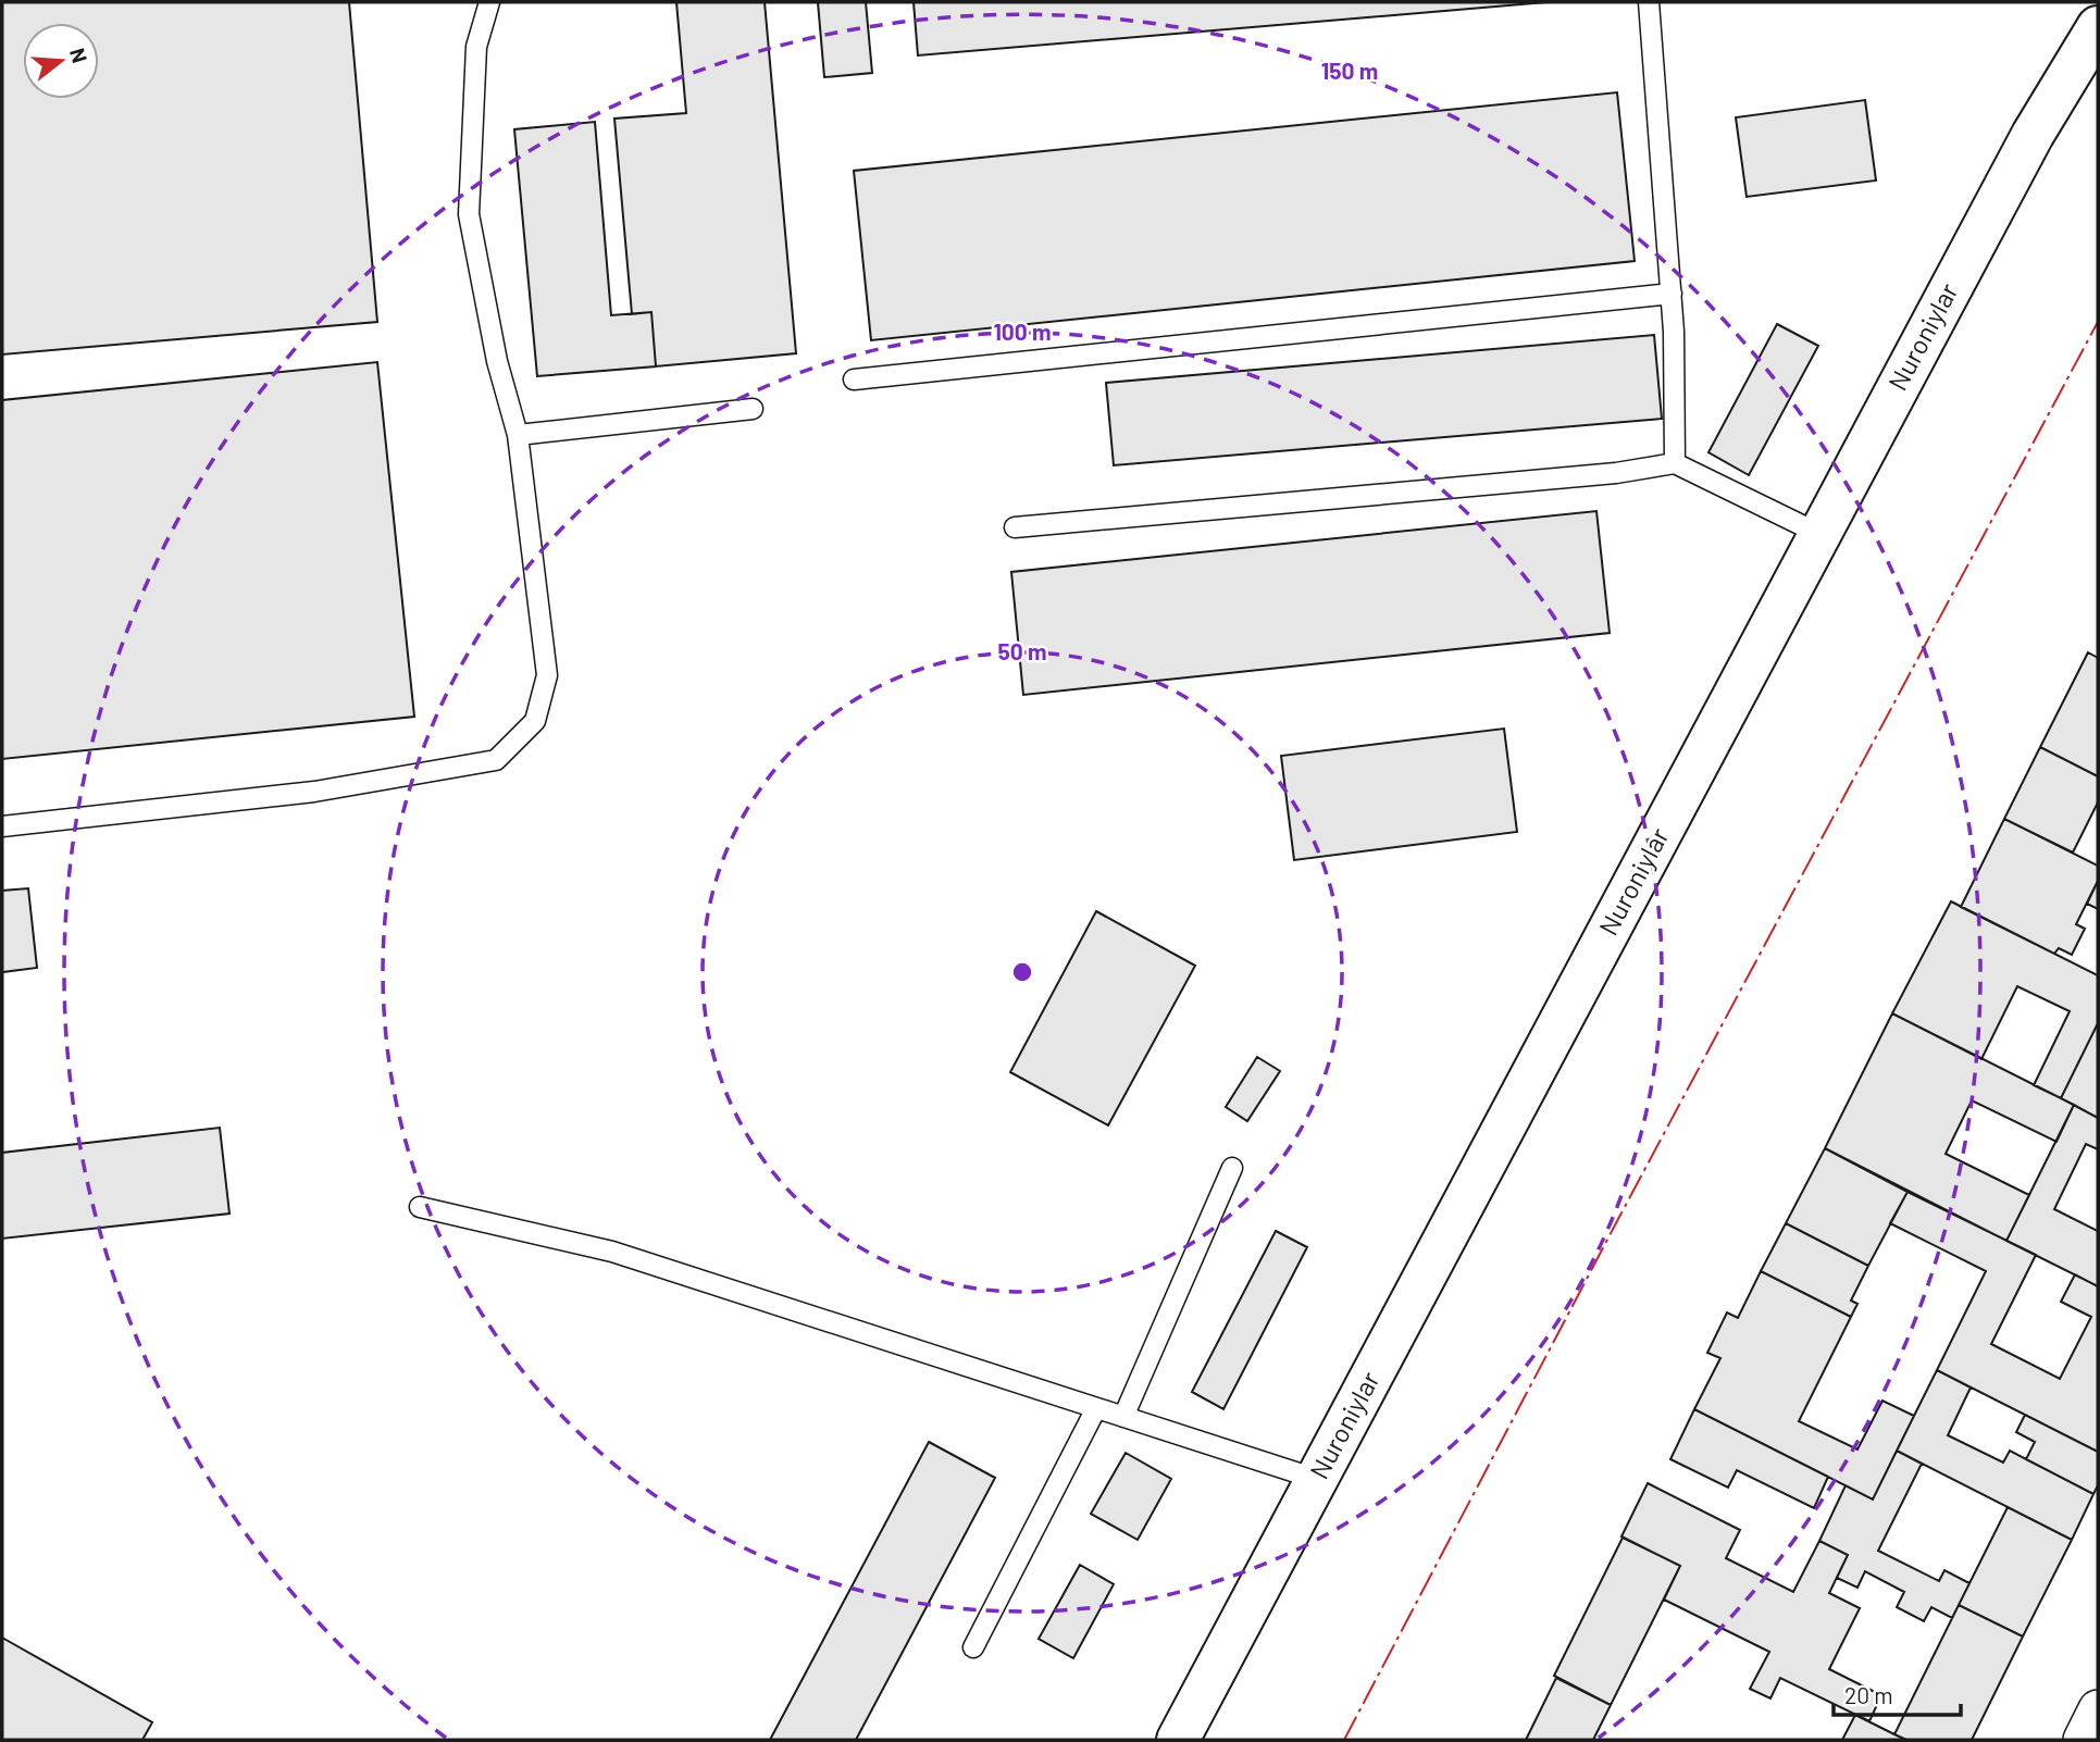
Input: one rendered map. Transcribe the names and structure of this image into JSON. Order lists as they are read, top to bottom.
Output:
{
  "streets": {
    "main road": ["Nuroniylar"]
  },
  "scale_bar": "20 m",
  "north": "right",
  "rings": ["150 m", "100 m", "50 m"]
}
